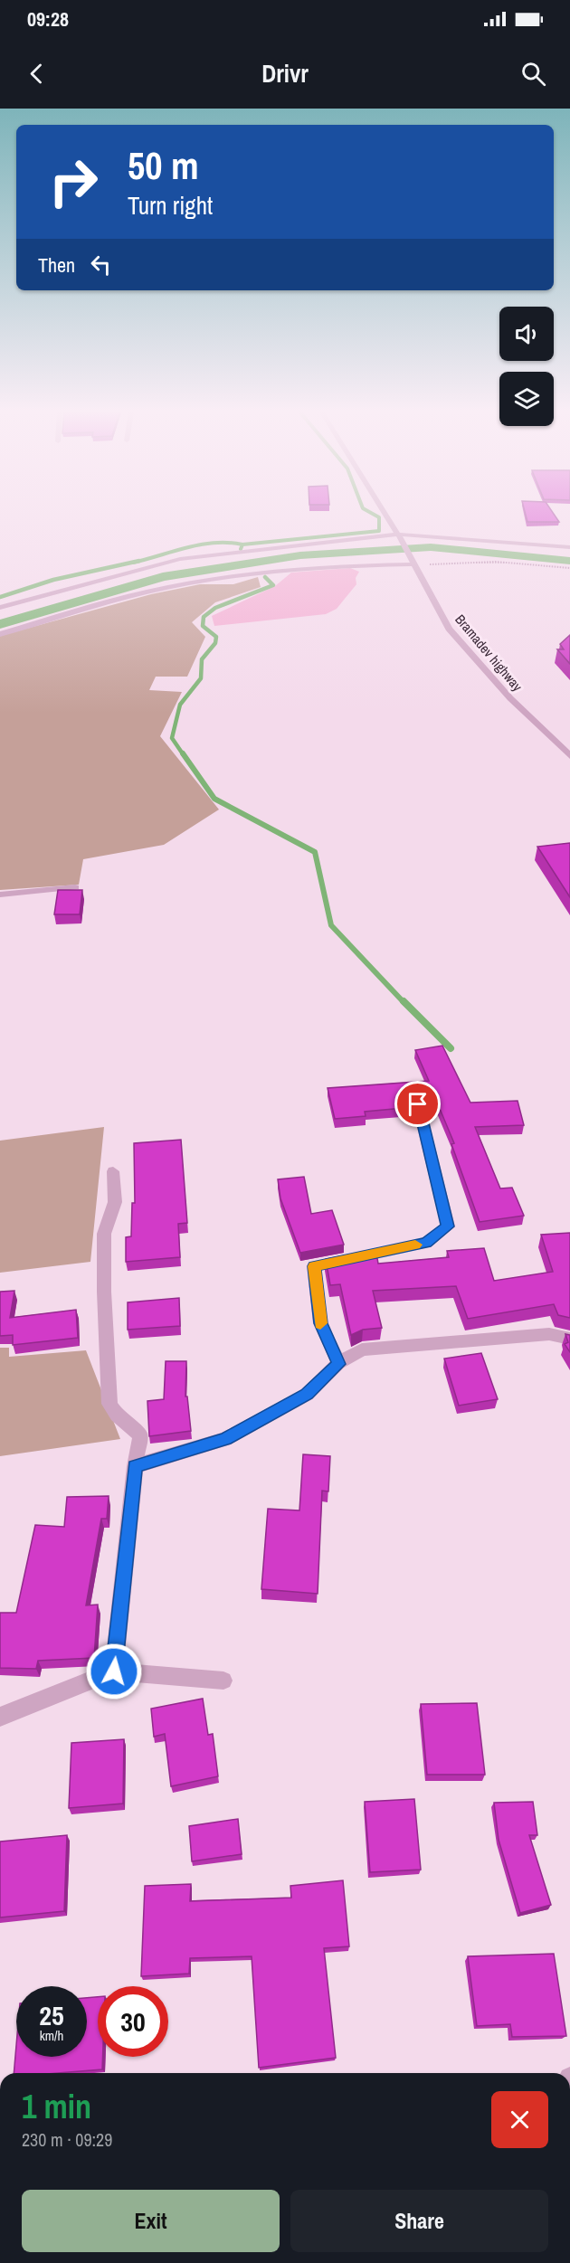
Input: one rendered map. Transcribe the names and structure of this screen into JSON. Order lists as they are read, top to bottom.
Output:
{
  "streets": {
    "street": ["Bramadev highway"]
  },
  "page": {
    "status": "09:28",
    "header": "Drivr",
    "turn": ["50 m", "Turn right"],
    "then": "Then",
    "speed": "25 km/h",
    "limit": "30",
    "heading": ["1 min", "230 m · 09:29"],
    "buttons": ["Exit", "Share"]
  }
}
